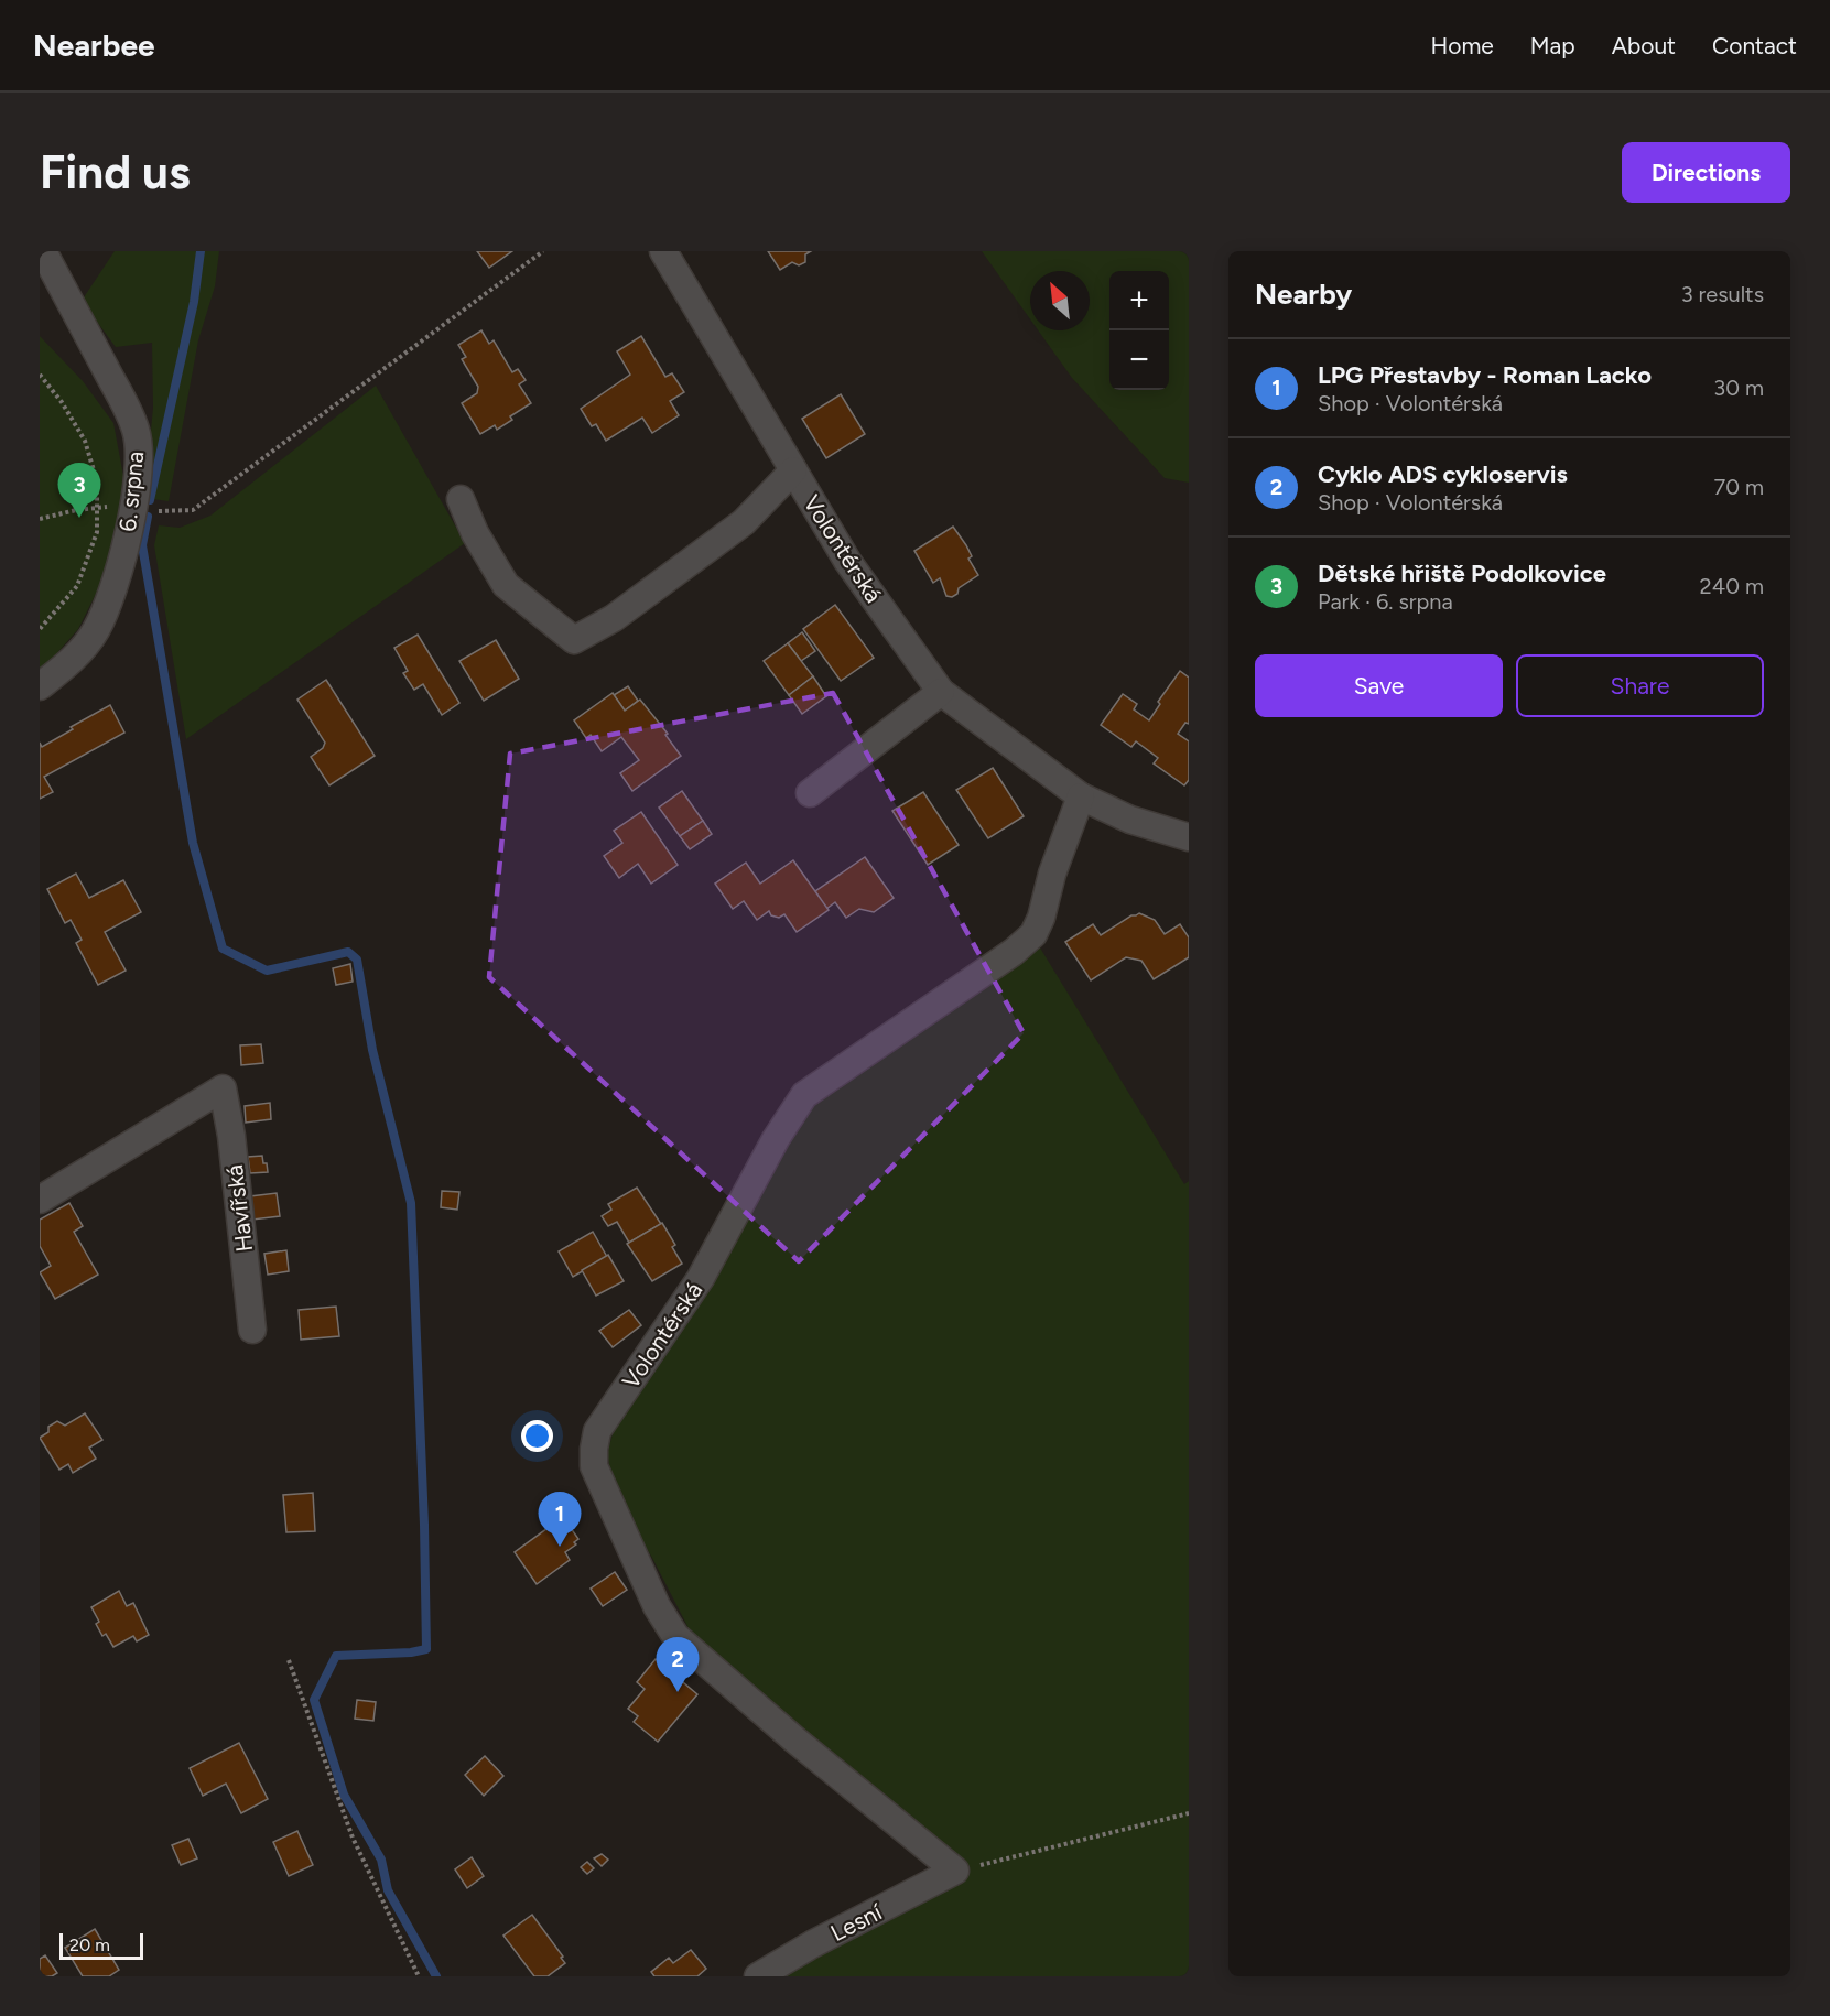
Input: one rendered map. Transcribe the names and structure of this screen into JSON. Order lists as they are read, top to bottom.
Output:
{
  "streets": {
    "street": [
      "6. srpna",
      "Volontérská",
      "Havířská",
      "Lesní"
    ]
  },
  "crossings": [
    ["Volontérská", "Lesní"]
  ],
  "scale_bar": "20 m",
  "north": "top left",
  "page": {
    "header": "Nearbee",
    "nav": [
      "Home",
      "Map",
      "About",
      "Contact"
    ],
    "buttons": [
      "Directions",
      ["Save", "Share"]
    ],
    "title": "Find us",
    "heading": ["Nearby", "3 results"],
    "map_buttons": ["+", "−"],
    "list": [
      {
        "mark": "1",
        "name": "LPG Přestavby - Roman Lacko",
        "note": "Shop · Volontérská",
        "value": "30 m"
      },
      {
        "mark": "2",
        "name": "Cyklo ADS cykloservis",
        "note": "Shop · Volontérská",
        "value": "70 m"
      },
      {
        "mark": "3",
        "name": "Dětské hřiště Podolkovice",
        "note": "Park · 6. srpna",
        "value": "240 m"
      }
    ],
    "pins": ["3", "1", "2"],
    "scale": "20 m"
  }
}
